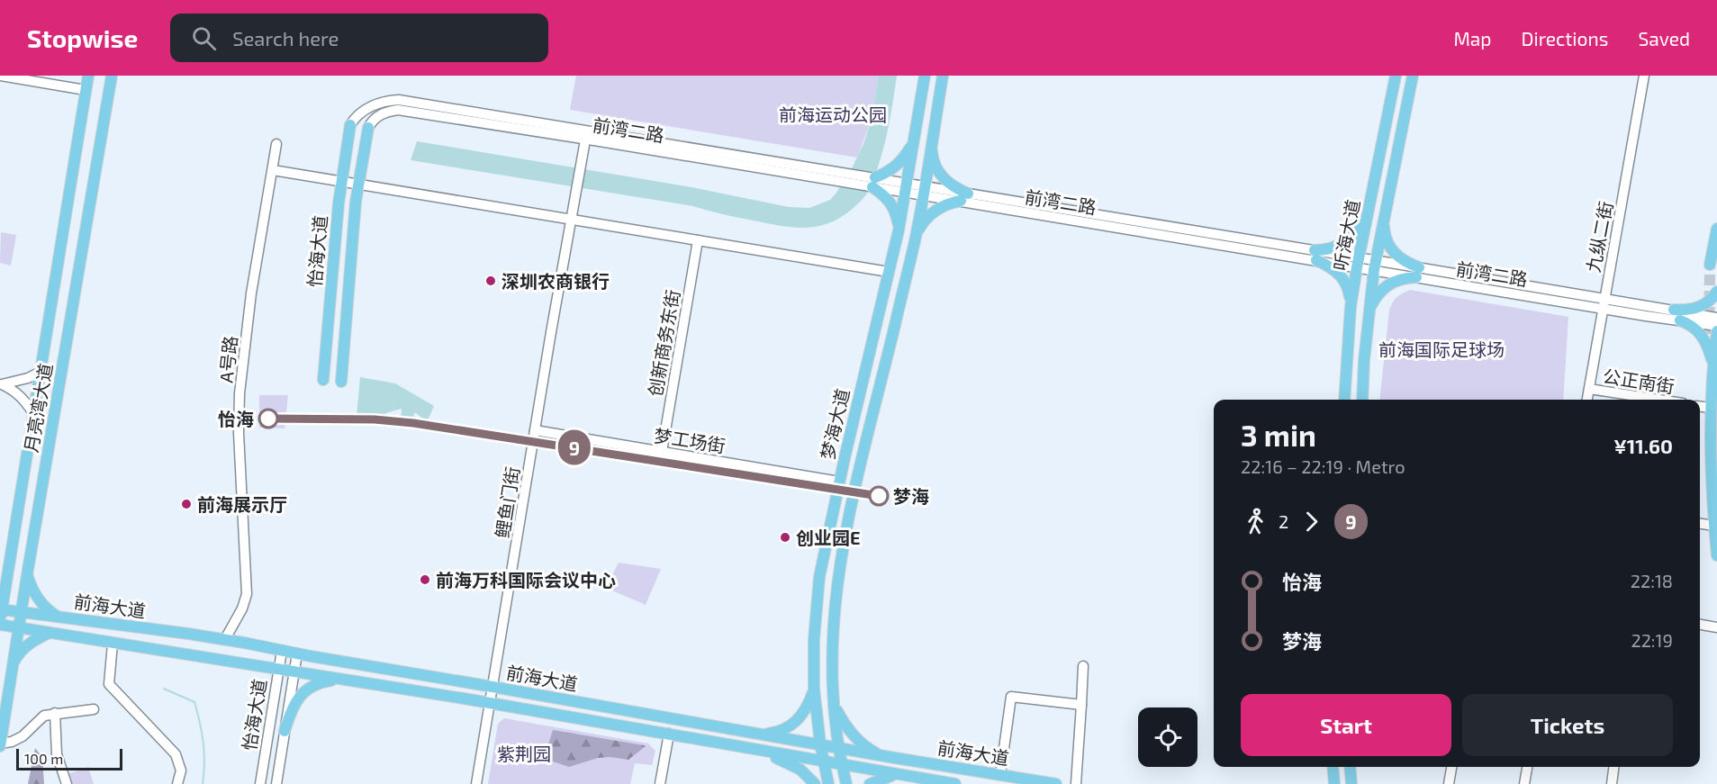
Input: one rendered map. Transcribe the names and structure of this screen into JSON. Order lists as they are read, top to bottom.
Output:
{
  "streets": {
    "main road": [
      "听海大道",
      "怡海大道",
      "月亮湾大道",
      "梦海大道",
      "前海大道"
    ],
    "street": [
      "前湾二路",
      "九纵二街",
      "创新商务东街",
      "A号路",
      "公正南街",
      "梦工场街",
      "鲤鱼门街"
    ]
  },
  "crossings": [
    ["前湾二路", "听海大道"],
    ["前湾二路", "九纵二街"],
    ["前湾二路", "梦海大道"],
    ["前湾二路", "鲤鱼门街"],
    ["九纵二街", "公正南街"],
    ["怡海大道", "前海大道"],
    ["创新商务东街", "梦工场街"],
    ["A号路", "前海大道"],
    ["月亮湾大道", "前海大道"],
    ["梦海大道", "梦工场街"],
    ["梦海大道", "前海大道"],
    ["梦工场街", "鲤鱼门街"],
    ["鲤鱼门街", "前海大道"]
  ],
  "parks": ["前海运动公园", "前海国际足球场", "紫荆园"],
  "places": [
    "深圳农商银行",
    "怡海",
    "梦海",
    "前海展示厅",
    "创业园E",
    "前海万科国际会议中心"
  ],
  "lines": ["metro line 9"],
  "scale_bar": "100 m",
  "page": {
    "header": "Stopwise",
    "search": "Search here",
    "nav": ["Map", "Directions", "Saved"],
    "on_map": "9",
    "heading": ["3 min", "22:16 – 22:19 · Metro", "¥11.60"],
    "legs": ["2", "9"],
    "list": [
      {
        "name": "怡海",
        "value": "22:18"
      },
      {
        "name": "梦海",
        "value": "22:19"
      }
    ],
    "buttons": ["Start", "Tickets"],
    "scale": "100 m"
  }
}
